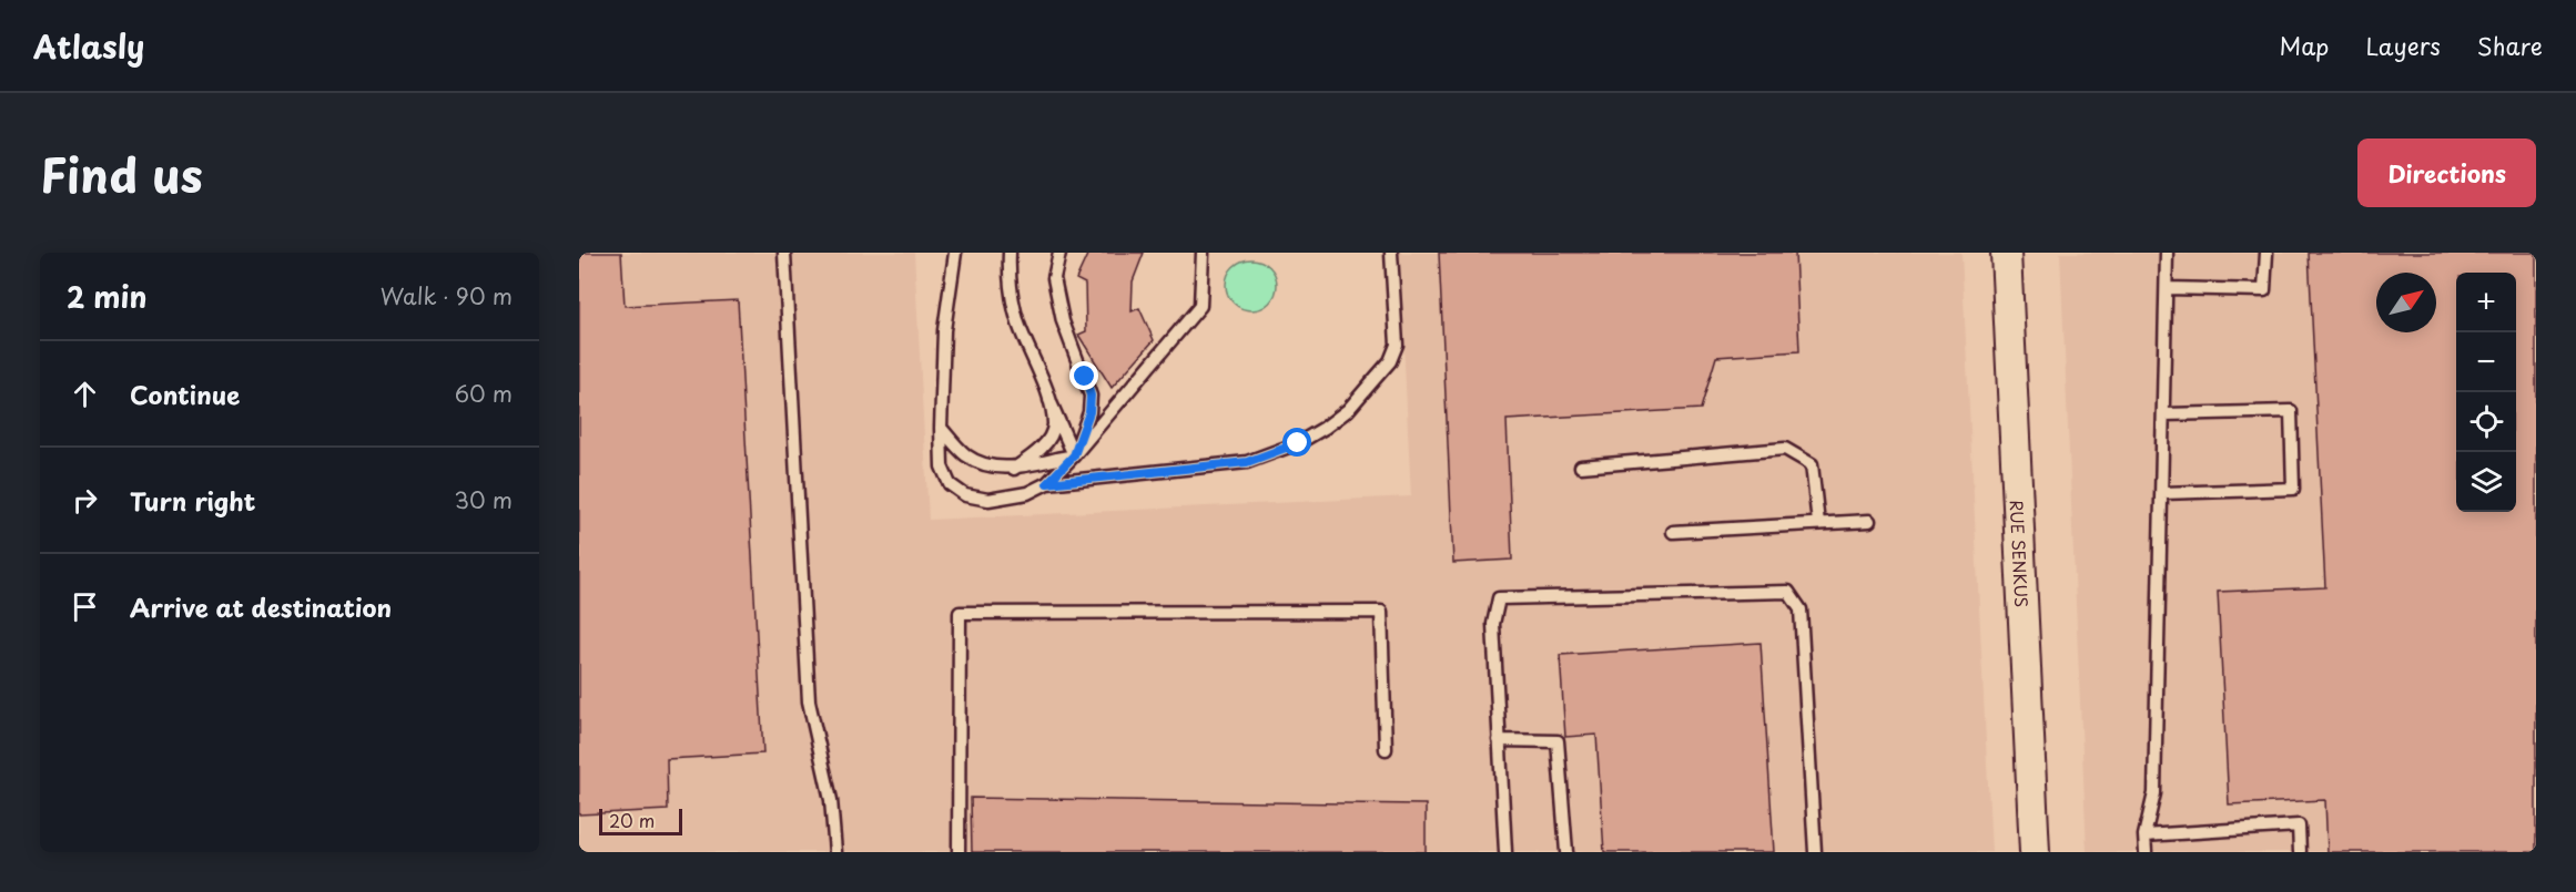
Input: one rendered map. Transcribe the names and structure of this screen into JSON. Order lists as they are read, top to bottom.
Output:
{
  "streets": {
    "street": ["RUE SENKUS"]
  },
  "scale_bar": "20 m",
  "north": "top right",
  "page": {
    "header": "Atlasly",
    "nav": ["Map", "Layers", "Share"],
    "title": "Find us",
    "buttons": "Directions",
    "heading": ["2 min", "Walk · 90 m"],
    "map_buttons": ["+", "−"],
    "list": [
      ["Continue", "60 m"],
      ["Turn right", "30 m"],
      "Arrive at destination"
    ],
    "scale": "20 m"
  }
}
